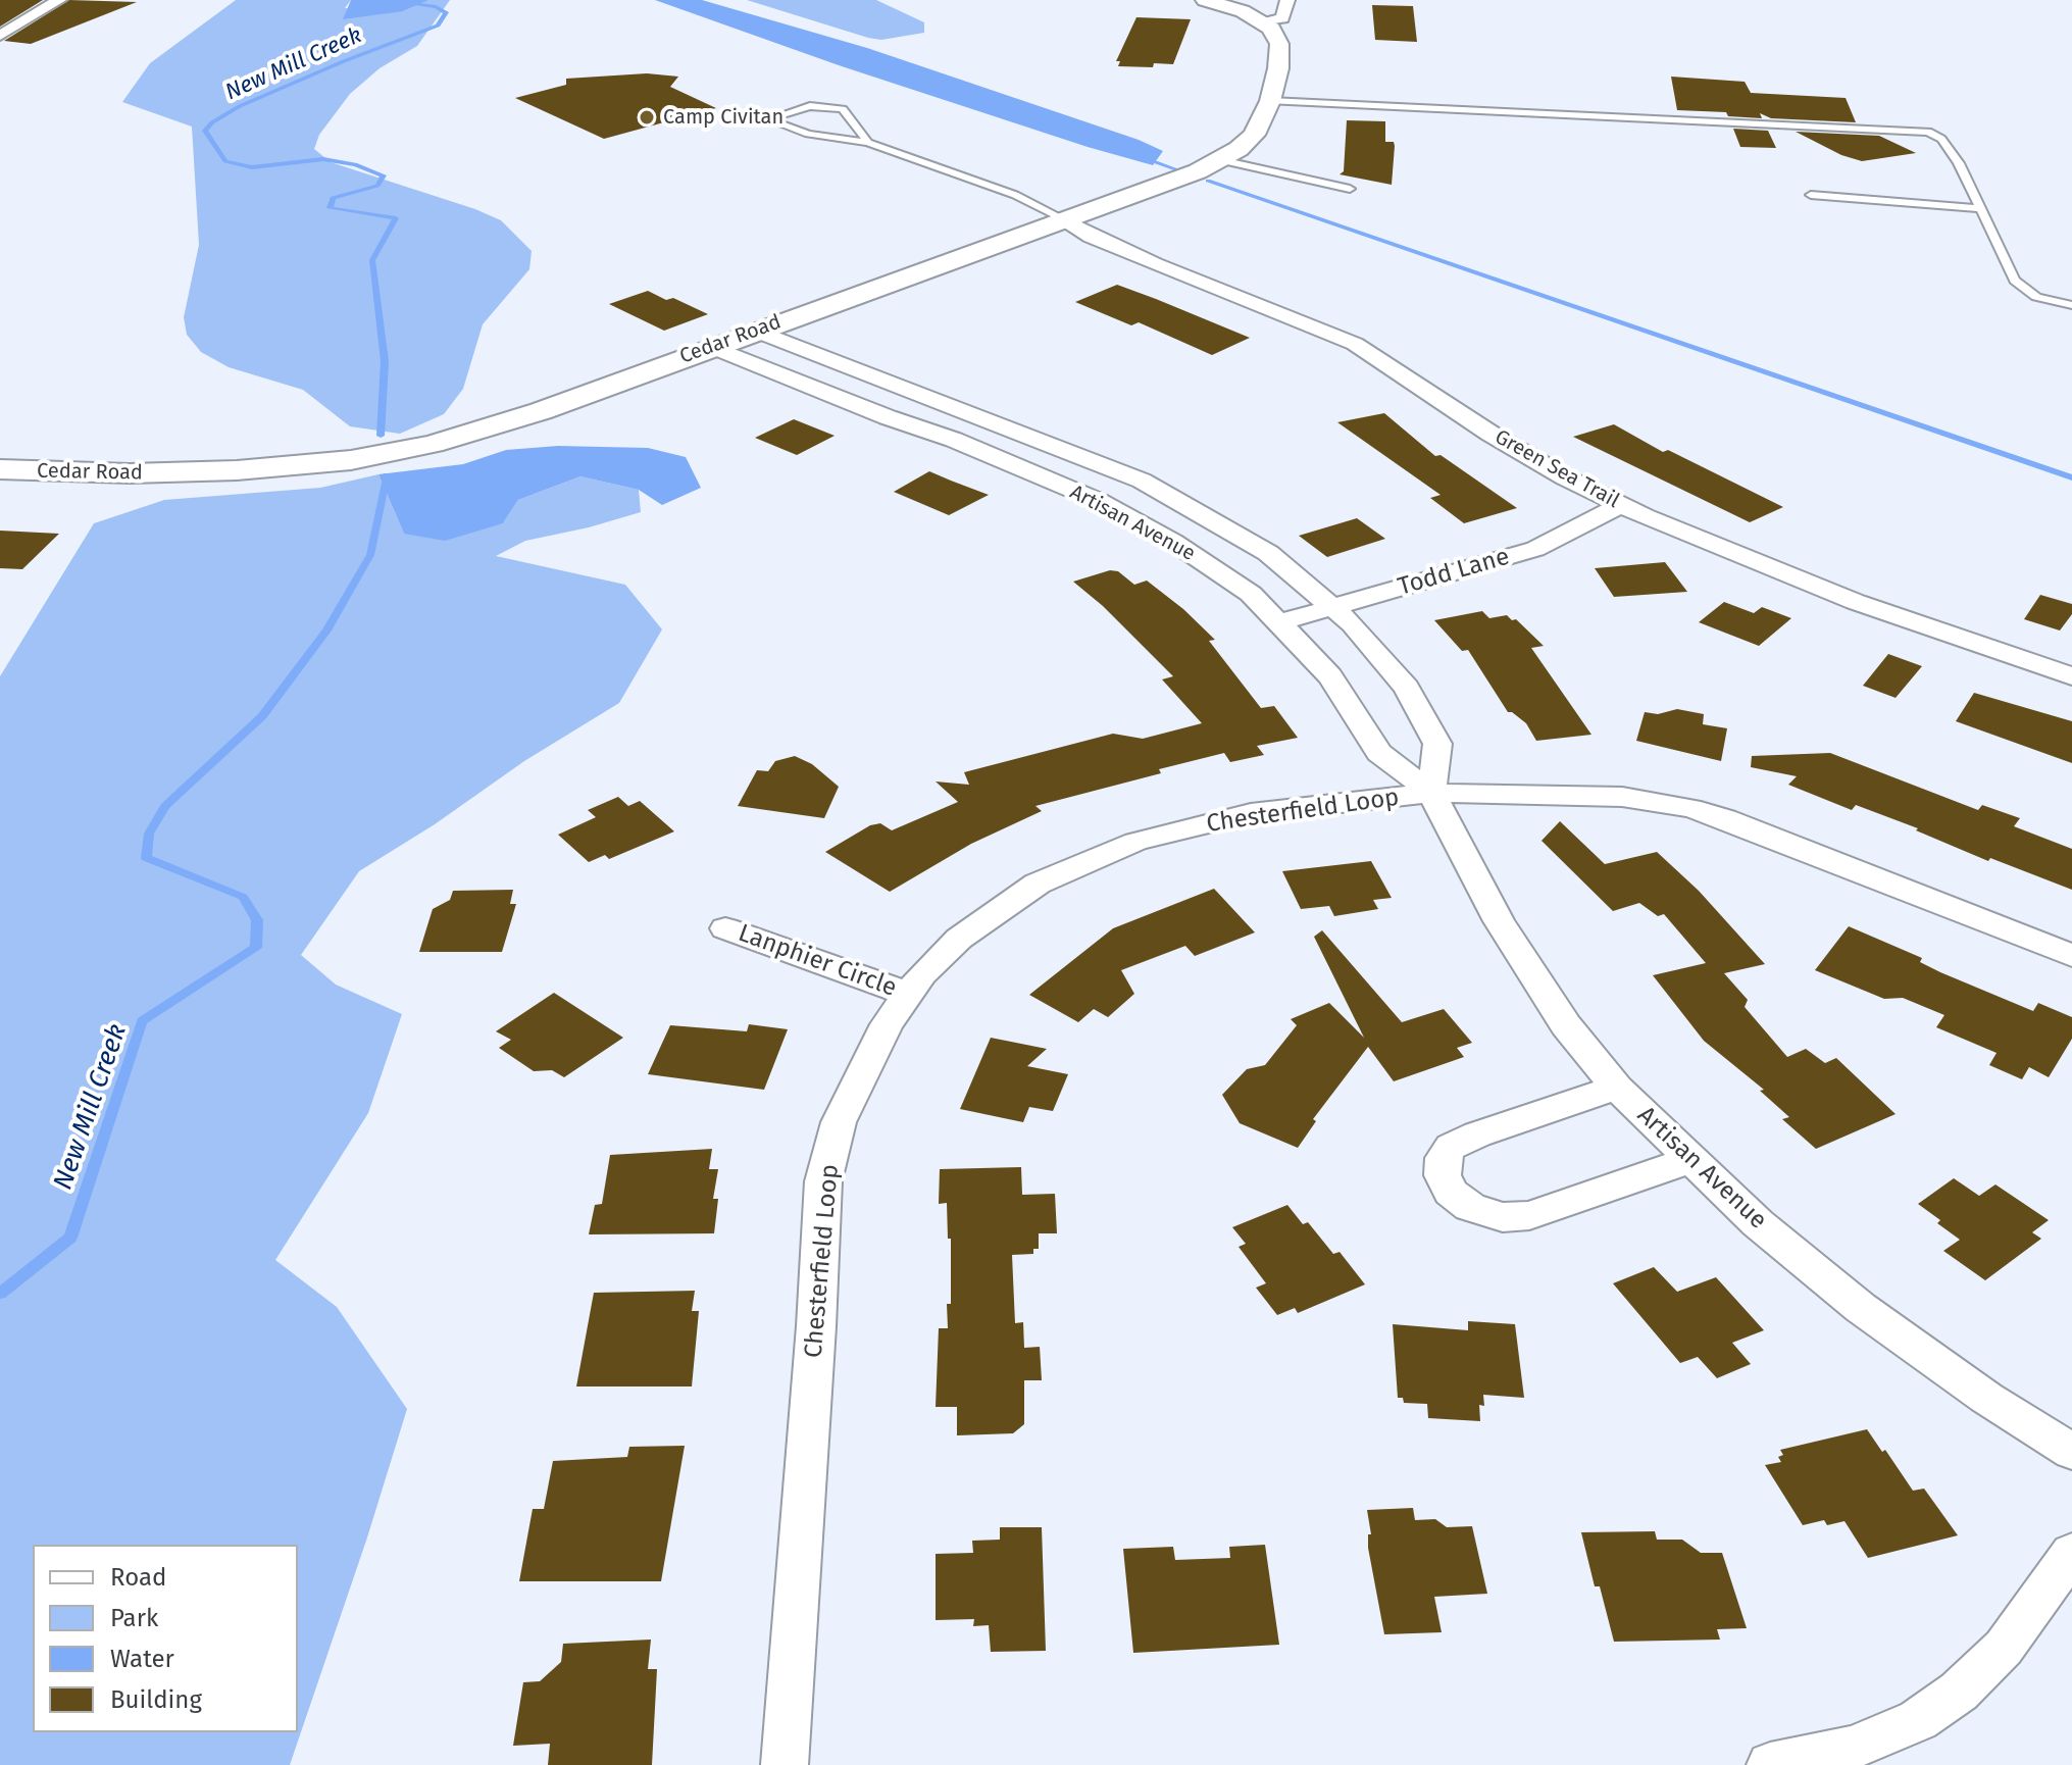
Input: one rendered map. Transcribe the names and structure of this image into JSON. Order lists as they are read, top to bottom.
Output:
{
  "streets": {
    "street": [
      "Cedar Road",
      "Green Sea Trail",
      "Artisan Avenue",
      "Todd Lane",
      "Chesterfield Loop",
      "Lanphier Circle"
    ]
  },
  "crossings": [
    ["Cedar Road", "Green Sea Trail"],
    ["Cedar Road", "Artisan Avenue"],
    ["Green Sea Trail", "Todd Lane"],
    ["Artisan Avenue", "Todd Lane"],
    ["Artisan Avenue", "Chesterfield Loop"],
    ["Chesterfield Loop", "Lanphier Circle"]
  ],
  "water": ["New Mill Creek"],
  "places": ["Camp Civitan"],
  "legend": [
    "Road",
    "Park",
    "Water",
    "Building"
  ]
}
